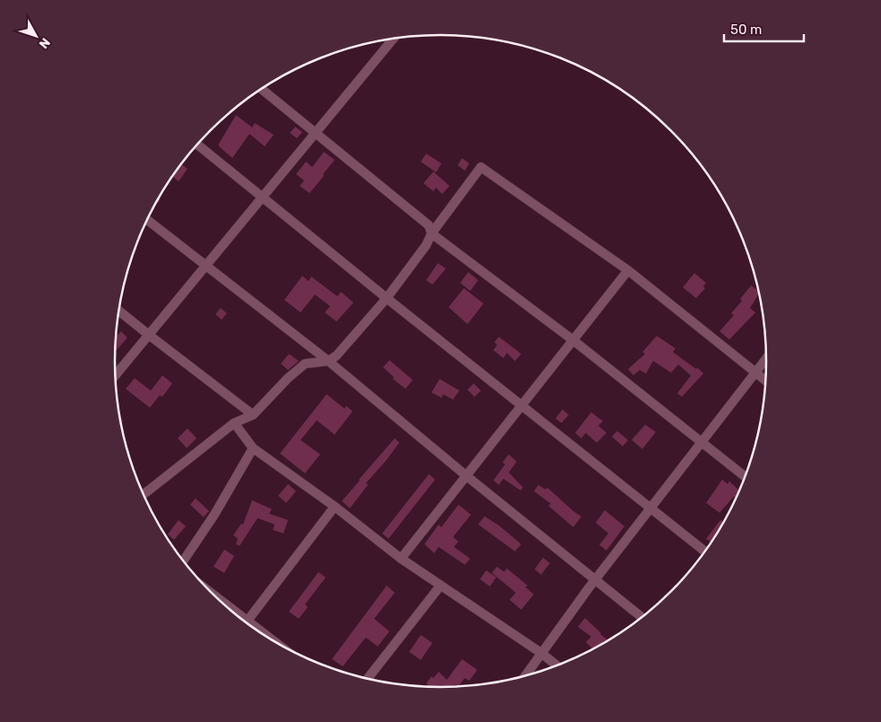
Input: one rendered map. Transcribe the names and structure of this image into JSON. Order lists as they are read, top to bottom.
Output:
{
  "scale_bar": "50 m",
  "north": "bottom right"
}
